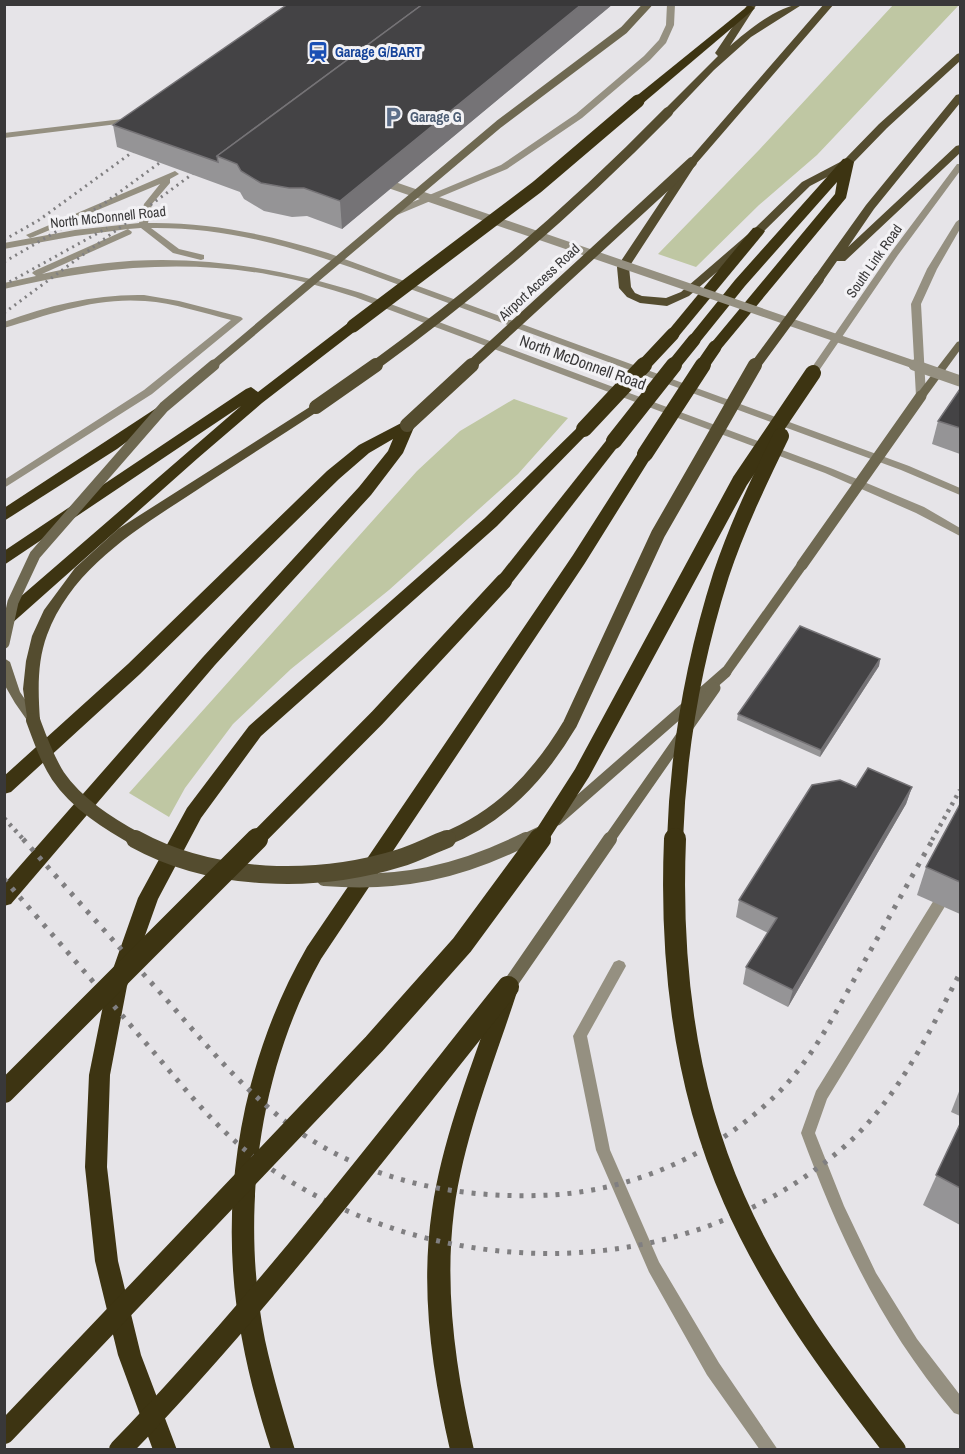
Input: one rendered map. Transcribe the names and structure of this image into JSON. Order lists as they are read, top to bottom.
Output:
{
  "streets": {
    "main road": ["Airport Access Road"],
    "street": ["North McDonnell Road", "South Link Road"]
  },
  "places": {
    "station": ["Garage G/BART"],
    "parking": ["Garage G"]
  }
}
